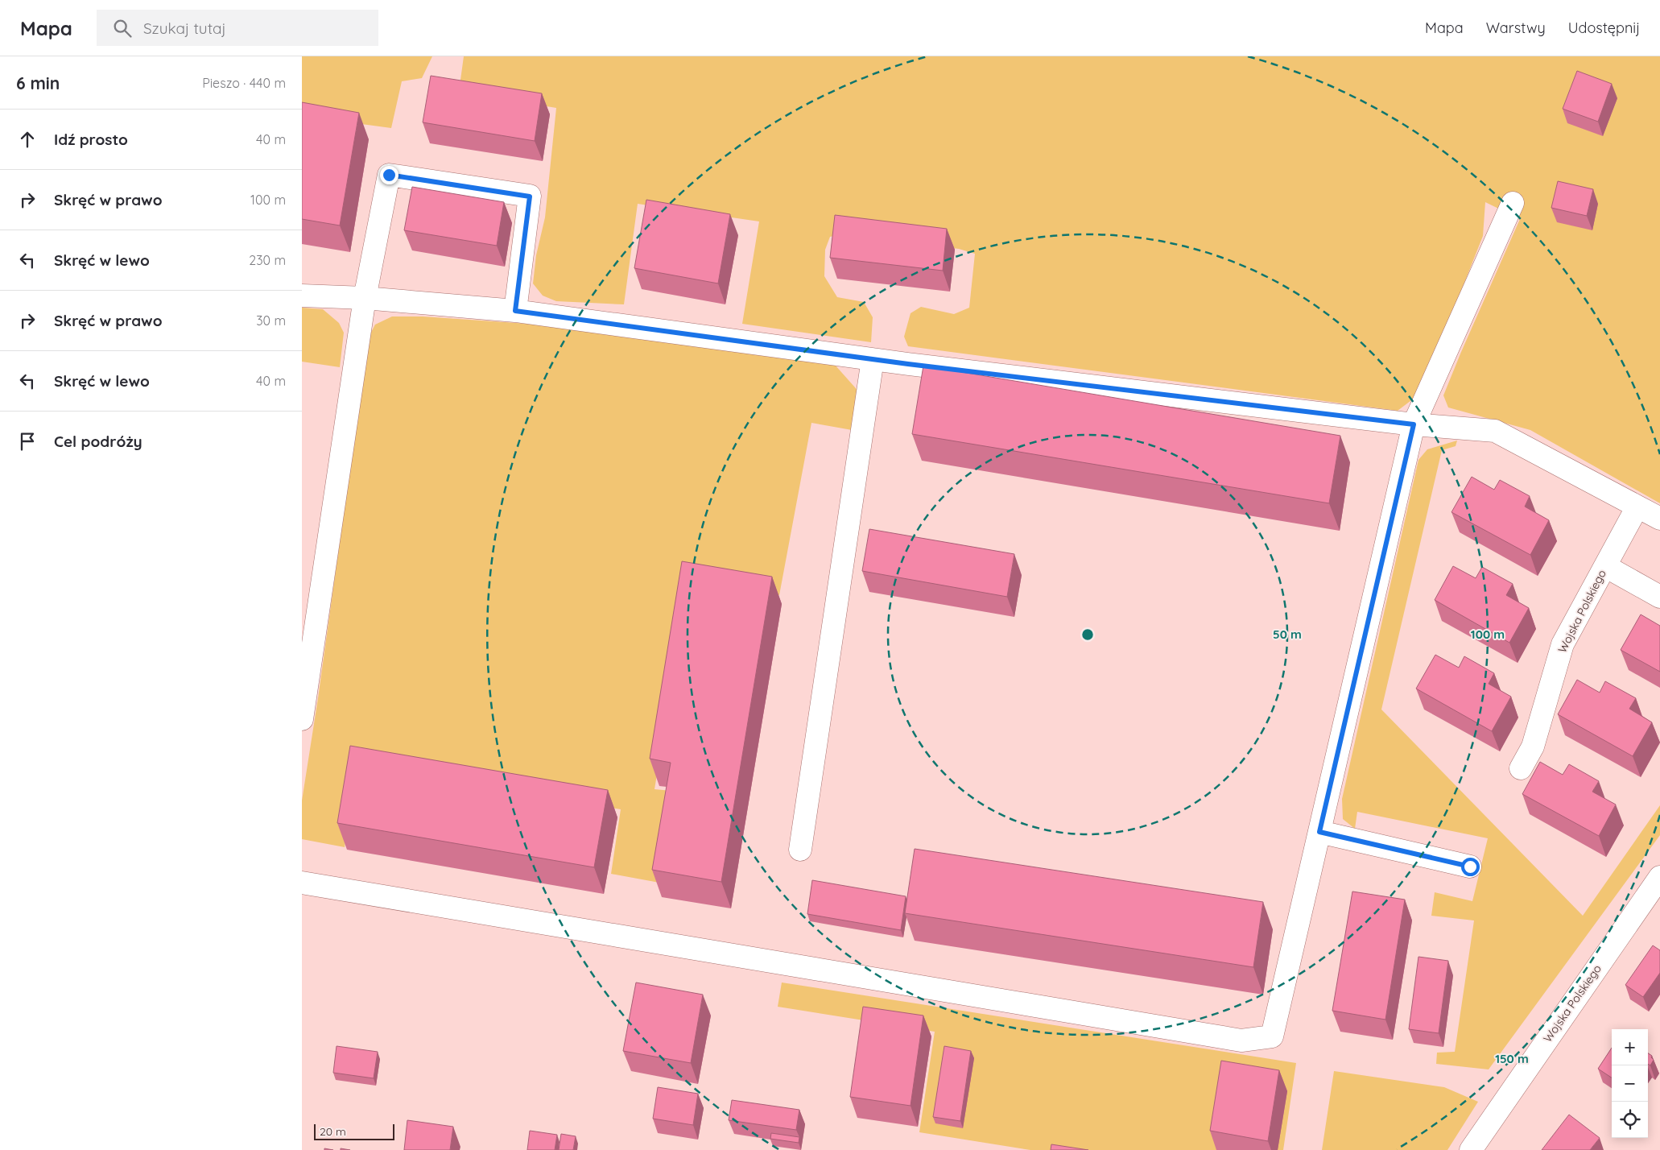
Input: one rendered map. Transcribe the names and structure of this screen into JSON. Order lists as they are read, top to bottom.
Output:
{
  "streets": {
    "street": ["Wojska Polskiego"]
  },
  "scale_bar": "20 m",
  "page": {
    "header": "Mapa",
    "search": "Szukaj tutaj",
    "nav": ["Mapa", "Warstwy", "Udostępnij"],
    "heading": ["6 min", "Pieszo · 440 m"],
    "list": [
      ["Idź prosto", "40 m"],
      ["Skręć w prawo", "100 m"],
      ["Skręć w lewo", "230 m"],
      ["Skręć w prawo", "30 m"],
      ["Skręć w lewo", "40 m"],
      "Cel podróży"
    ],
    "map_buttons": ["+", "−"],
    "scale": "20 m"
  },
  "rings": ["50 m", "100 m", "150 m"]
}
